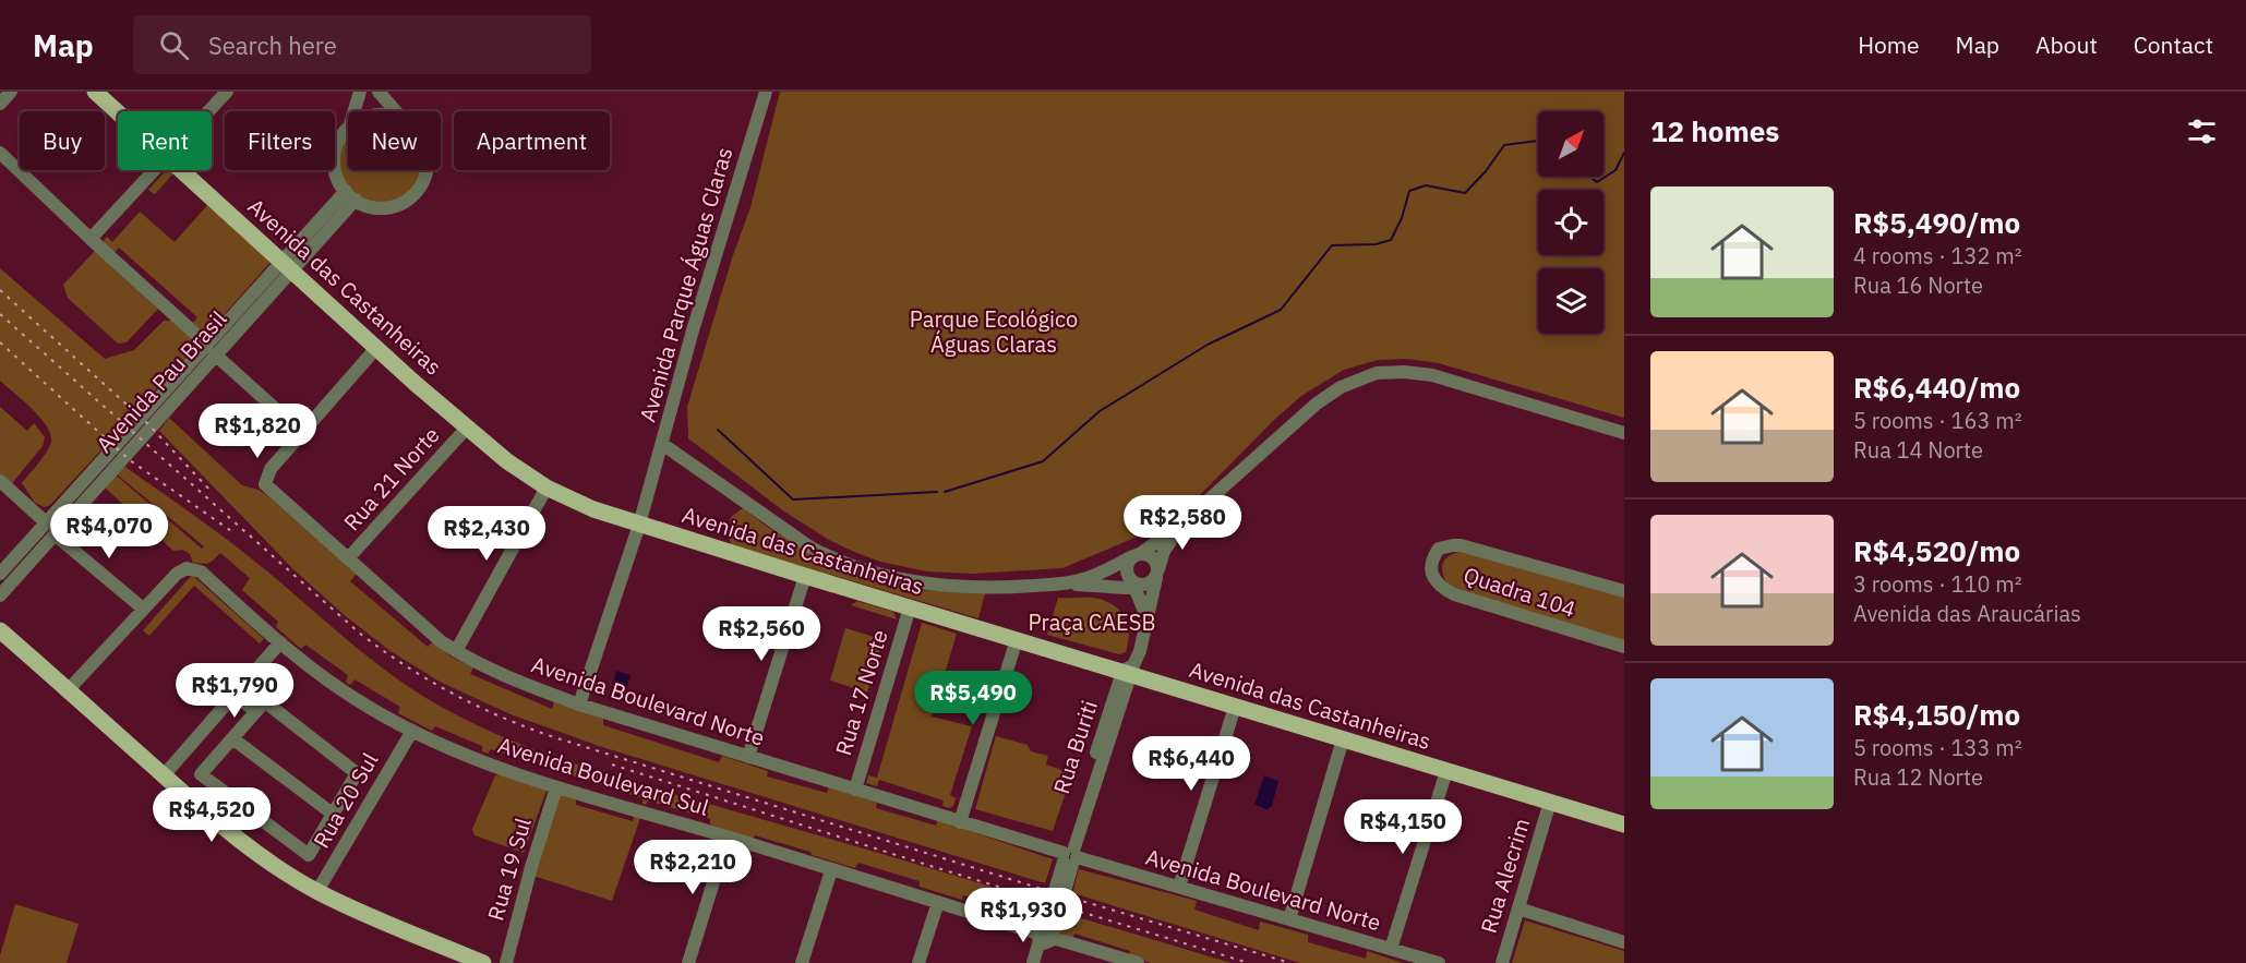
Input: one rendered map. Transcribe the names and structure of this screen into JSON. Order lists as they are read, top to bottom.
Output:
{
  "streets": {
    "main road": ["Avenida das Castanheiras"],
    "street": [
      "Avenida Parque Águas Claras",
      "Avenida Pau Brasil",
      "Rua 21 Norte",
      "Quadra 104",
      "Rua 17 Norte",
      "Avenida Boulevard Norte",
      "Rua Buriti",
      "Avenida Boulevard Sul",
      "Rua 20 Sul",
      "Rua 19 Sul",
      "Rua Alecrim"
    ]
  },
  "crossings": [
    ["Avenida Parque Águas Claras", "Rua Buriti"],
    ["Avenida das Castanheiras", "Avenida Pau Brasil"],
    ["Avenida das Castanheiras", "Rua 21 Norte"],
    ["Avenida das Castanheiras", "Rua 17 Norte"],
    ["Avenida das Castanheiras", "Rua Buriti"],
    ["Avenida das Castanheiras", "Rua Alecrim"],
    ["Rua 21 Norte", "Avenida Boulevard Norte"],
    ["Rua 17 Norte", "Avenida Boulevard Norte"],
    ["Avenida Boulevard Norte", "Rua Buriti"],
    ["Rua Buriti", "Avenida Boulevard Sul"],
    ["Avenida Boulevard Sul", "Rua 20 Sul"],
    ["Avenida Boulevard Sul", "Rua 19 Sul"]
  ],
  "parks": ["Parque Ecológico Águas Claras", "Praça CAESB"],
  "north": "top right",
  "page": {
    "header": "Map",
    "search": "Search here",
    "nav": [
      "Home",
      "Map",
      "About",
      "Contact"
    ],
    "heading": "12 homes",
    "chip": [
      "Buy",
      "Rent",
      "Filters",
      "New",
      "Apartment"
    ],
    "list": [
      {
        "name": "R$5,490/mo",
        "note": "4 rooms · 132 m² · Rua 16 Norte"
      },
      {
        "name": "R$6,440/mo",
        "note": "5 rooms · 163 m² · Rua 14 Norte"
      },
      {
        "name": "R$4,520/mo",
        "note": "3 rooms · 110 m² · Avenida das Araucárias"
      },
      {
        "name": "R$4,150/mo",
        "note": "5 rooms · 133 m² · Rua 12 Norte"
      }
    ],
    "price": [
      "R$1,820",
      "R$2,580",
      "R$4,070",
      "R$2,430",
      "R$2,560",
      "R$1,790",
      "R$5,490",
      "R$6,440",
      "R$4,520",
      "R$4,150",
      "R$2,210",
      "R$1,930"
    ]
  }
}
